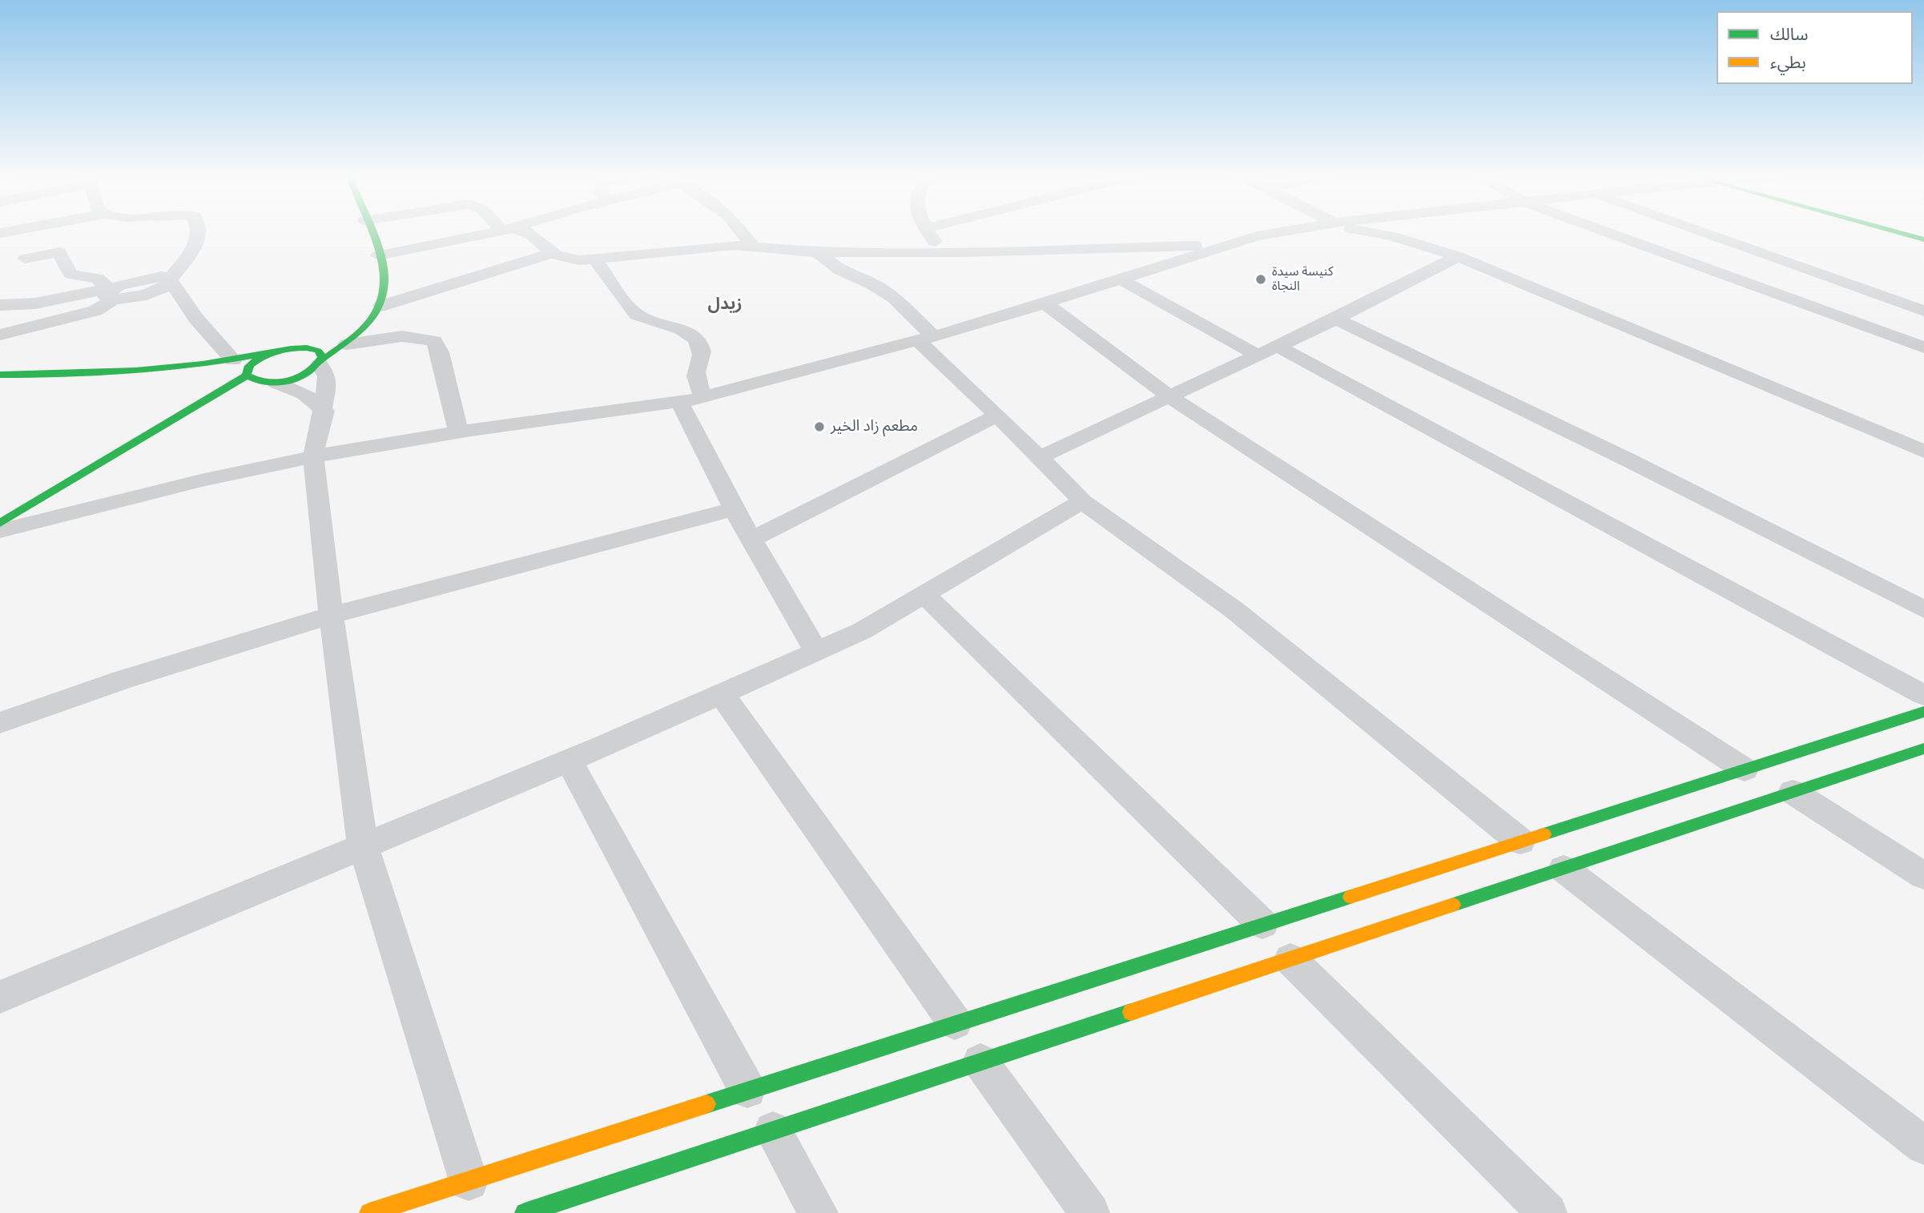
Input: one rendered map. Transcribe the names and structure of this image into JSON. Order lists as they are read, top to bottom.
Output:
{
  "districts": ["زيدل"],
  "places": ["كنيسة سيدة النجاة", "مطعم زاد الخير"],
  "legend": ["سالك", "بطيء"]
}
